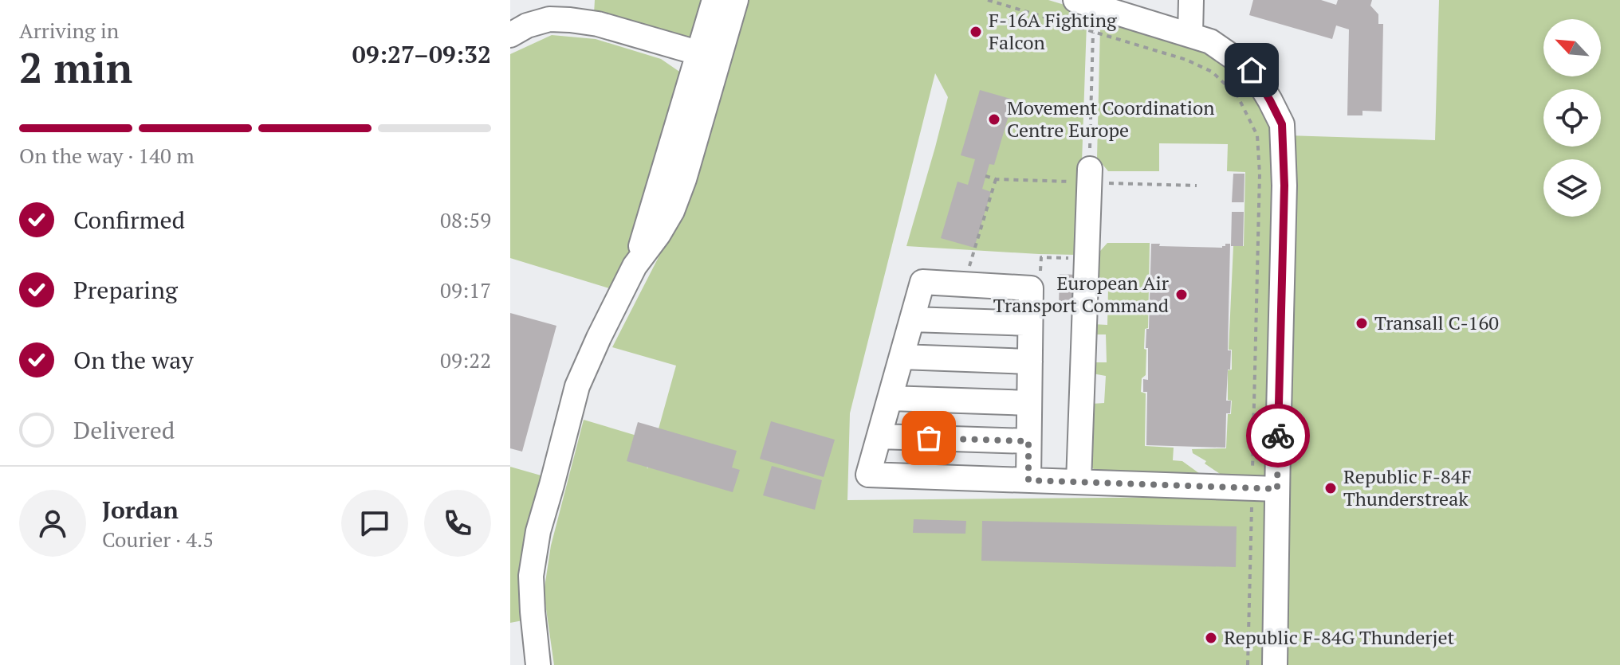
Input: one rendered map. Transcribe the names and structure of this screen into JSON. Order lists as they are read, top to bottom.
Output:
{
  "places": [
    "F-16A Fighting Falcon",
    "Movement Coordination Centre Europe",
    "European Air Transport Command",
    "Transall C-160",
    "Republic F-84F Thunderstreak",
    "Republic F-84G Thunderjet"
  ],
  "north": "top left",
  "page": {
    "heading": ["2 min", "Arriving in", "09:27–09:32"],
    "panel": ["Jordan", "Courier · 4.5"],
    "bar": "On the way · 140 m",
    "list": [
      ["Confirmed", "08:59"],
      ["Preparing", "09:17"],
      ["On the way", "09:22"],
      "Delivered"
    ]
  }
}
